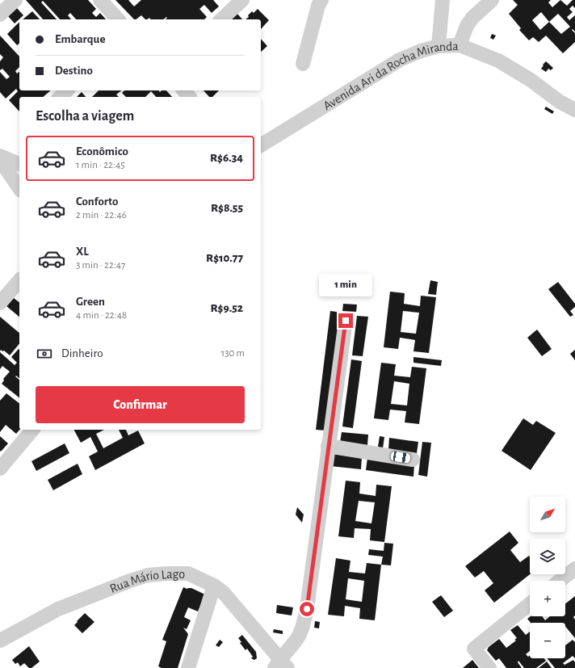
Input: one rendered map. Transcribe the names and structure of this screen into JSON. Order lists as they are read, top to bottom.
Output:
{
  "streets": {
    "street": ["Avenida Ari da Rocha Miranda", "Rua Mário Lago"]
  },
  "north": "top right",
  "page": {
    "banner": ["Embarque", "Destino"],
    "heading": "Escolha a viagem",
    "list": [
      {
        "name": "Econômico",
        "note": "1 min · 22:45",
        "value": "R$6.34"
      },
      {
        "name": "Conforto",
        "note": "2 min · 22:46",
        "value": "R$8.55"
      },
      {
        "name": "XL",
        "note": "3 min · 22:47",
        "value": "R$10.77"
      },
      {
        "name": "Green",
        "note": "4 min · 22:48",
        "value": "R$9.52"
      }
    ],
    "bubble": "1 min",
    "pay": ["Dinheiro", "130 m"],
    "buttons": "Confirmar",
    "map_buttons": ["+", "−"]
  }
}
